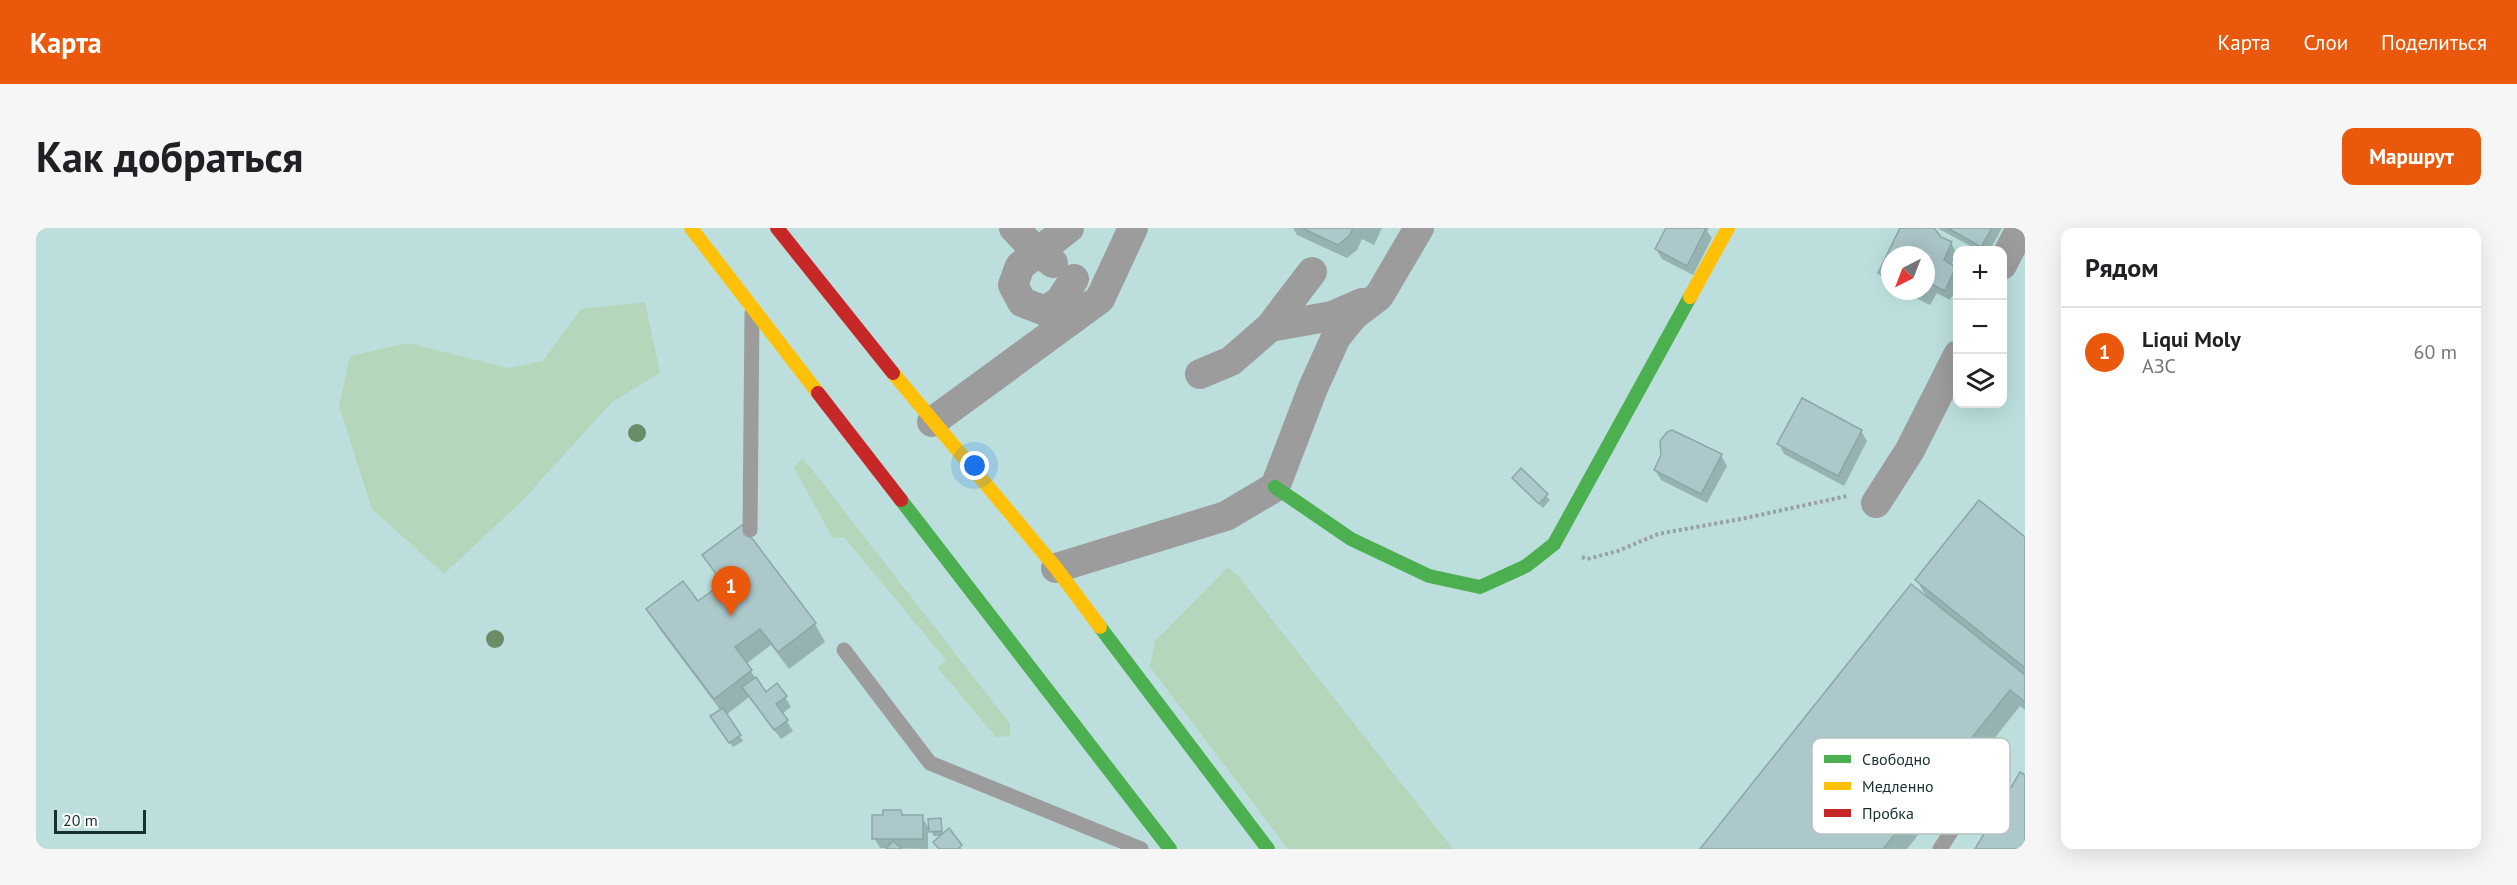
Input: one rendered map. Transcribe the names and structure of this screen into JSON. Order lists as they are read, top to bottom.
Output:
{
  "legend": ["Свободно", "Медленно", "Пробка"],
  "scale_bar": "20 m",
  "north": "bottom left",
  "page": {
    "header": "Карта",
    "nav": ["Карта", "Слои", "Поделиться"],
    "buttons": "Маршрут",
    "title": "Как добраться",
    "heading": "Рядом",
    "map_buttons": ["+", "−"],
    "list": [
      {
        "mark": "1",
        "name": "Liqui Moly",
        "note": "АЗС",
        "value": "60 m"
      }
    ],
    "pins": "1",
    "scale": "20 m"
  }
}
